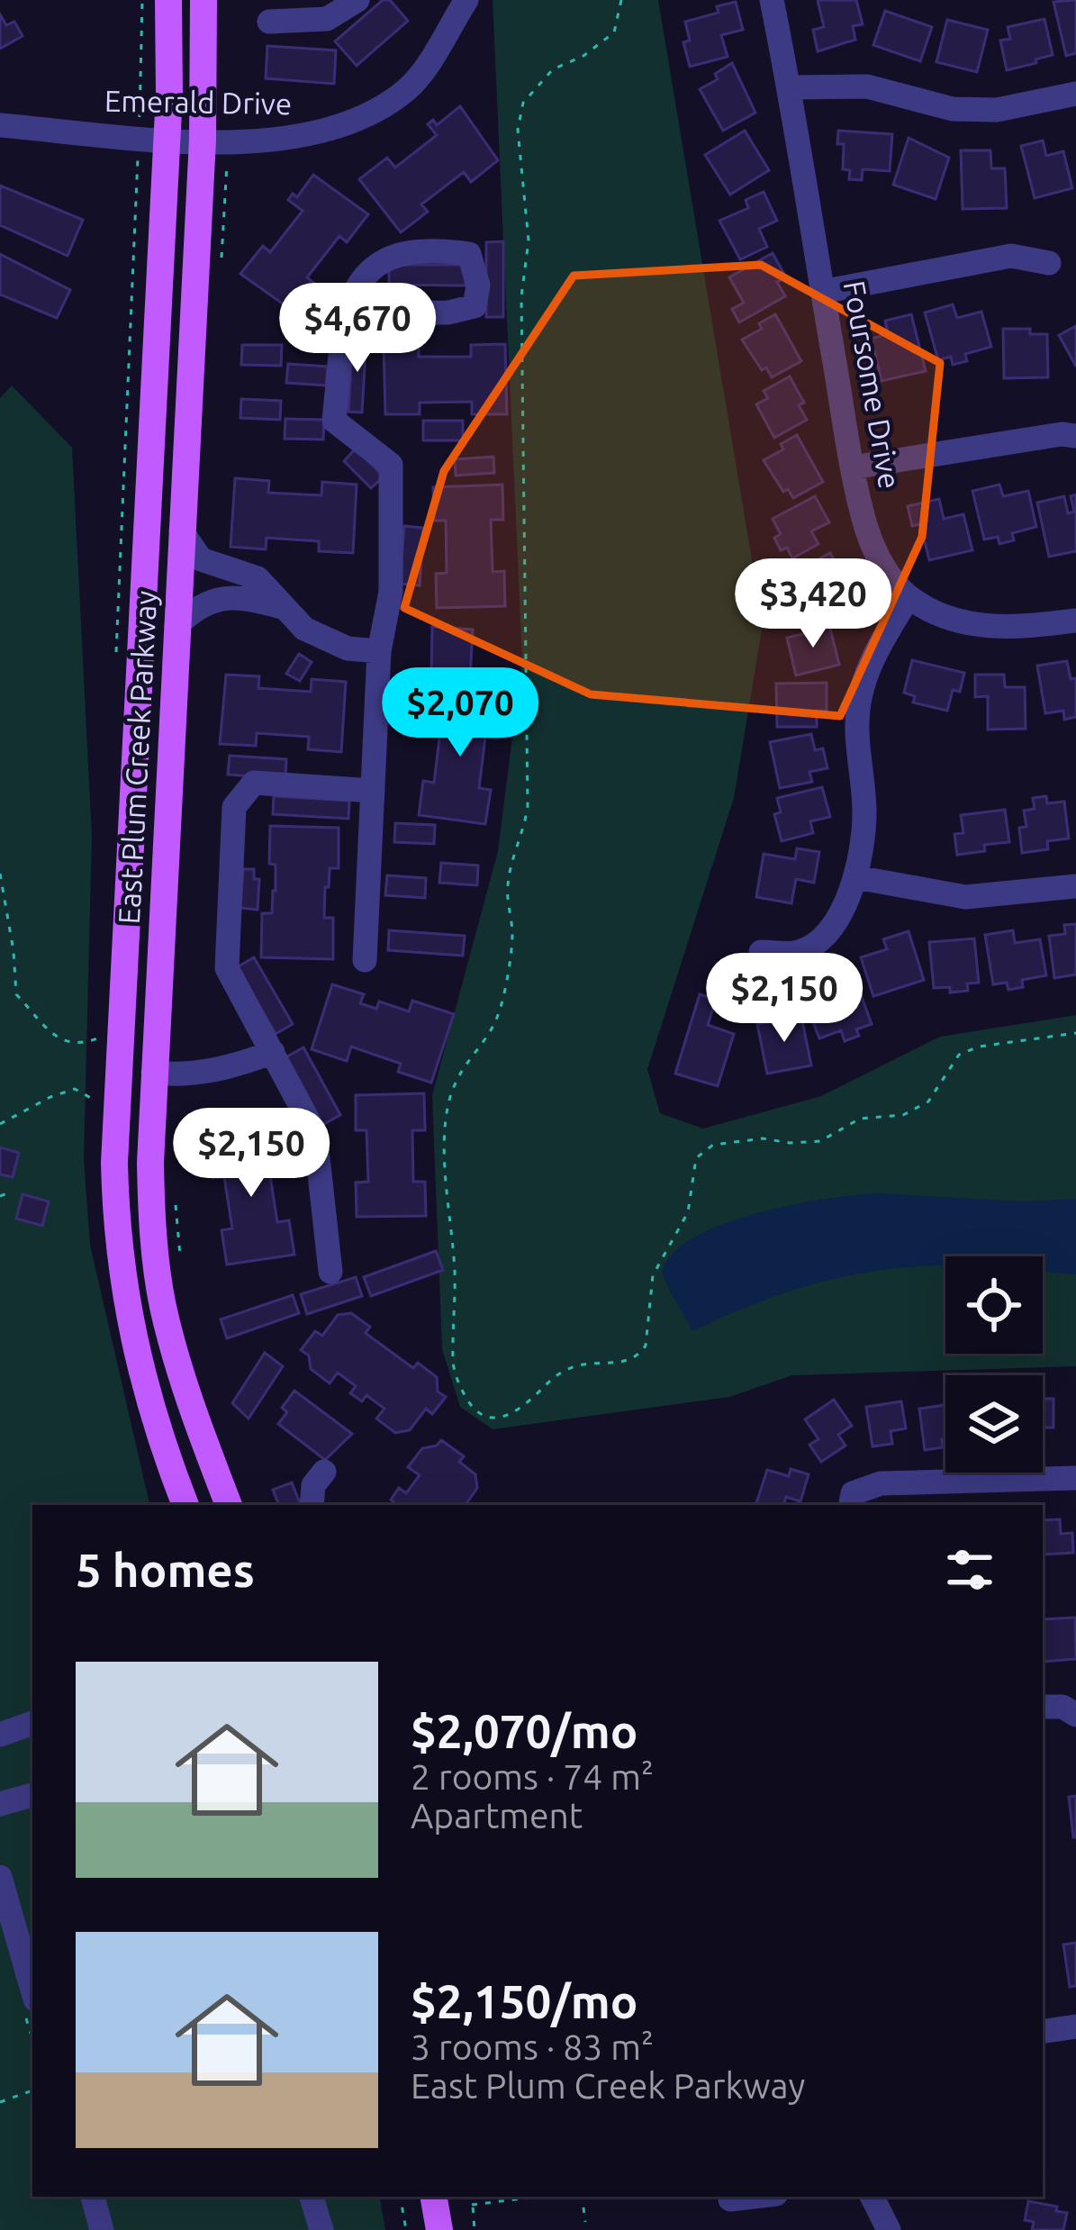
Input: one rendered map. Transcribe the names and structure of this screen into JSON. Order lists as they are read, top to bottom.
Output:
{
  "streets": {
    "main road": ["East Plum Creek Parkway"],
    "street": ["Emerald Drive", "Foursome Drive"]
  },
  "crossings": [
    ["Emerald Drive", "East Plum Creek Parkway"]
  ],
  "page": {
    "price": [
      "$4,670",
      "$3,420",
      "$2,070",
      "$2,150",
      "$2,150"
    ],
    "heading": "5 homes",
    "list": [
      {
        "name": "$2,070/mo",
        "note": "2 rooms · 74 m² · Apartment"
      },
      {
        "name": "$2,150/mo",
        "note": "3 rooms · 83 m² · East Plum Creek Parkway"
      }
    ]
  }
}
